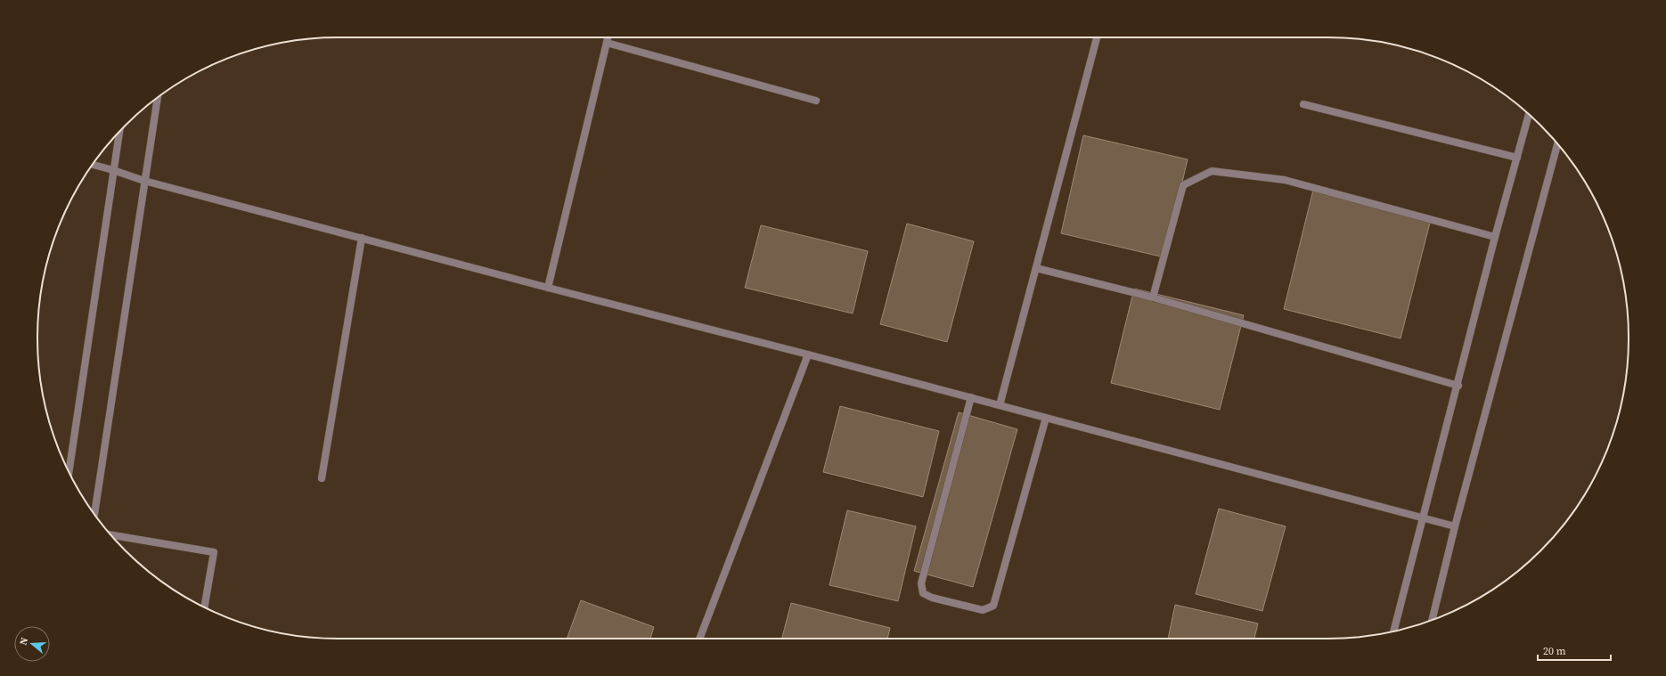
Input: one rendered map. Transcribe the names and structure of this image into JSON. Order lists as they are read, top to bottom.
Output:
{
  "scale_bar": "20 m",
  "north": "left"
}
